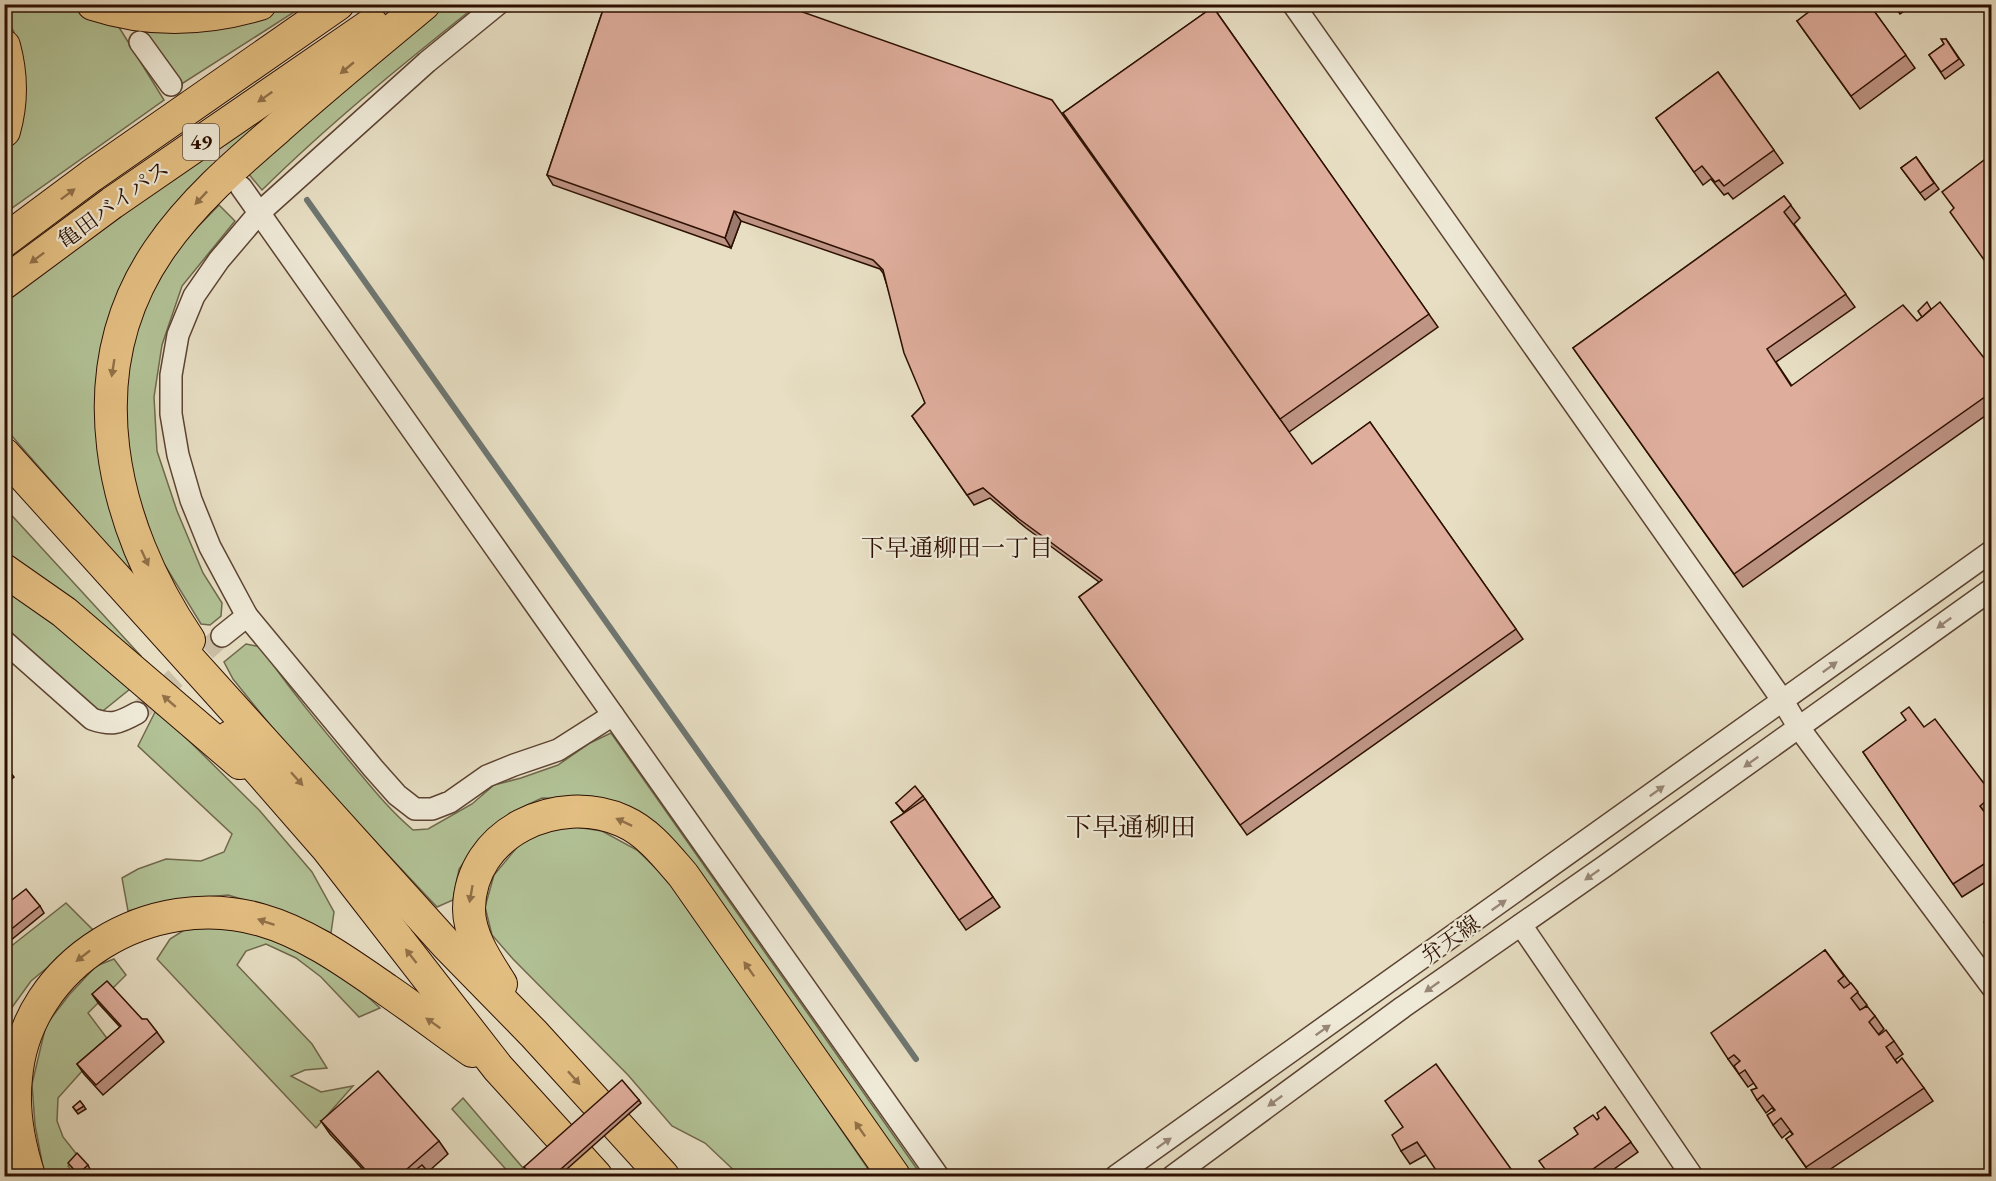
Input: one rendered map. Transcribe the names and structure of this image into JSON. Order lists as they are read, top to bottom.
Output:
{
  "streets": {
    "highway": ["49", "亀田バイパス"],
    "street": ["弁天線"]
  },
  "districts": ["下早通柳田一丁目", "下早通柳田"]
}
